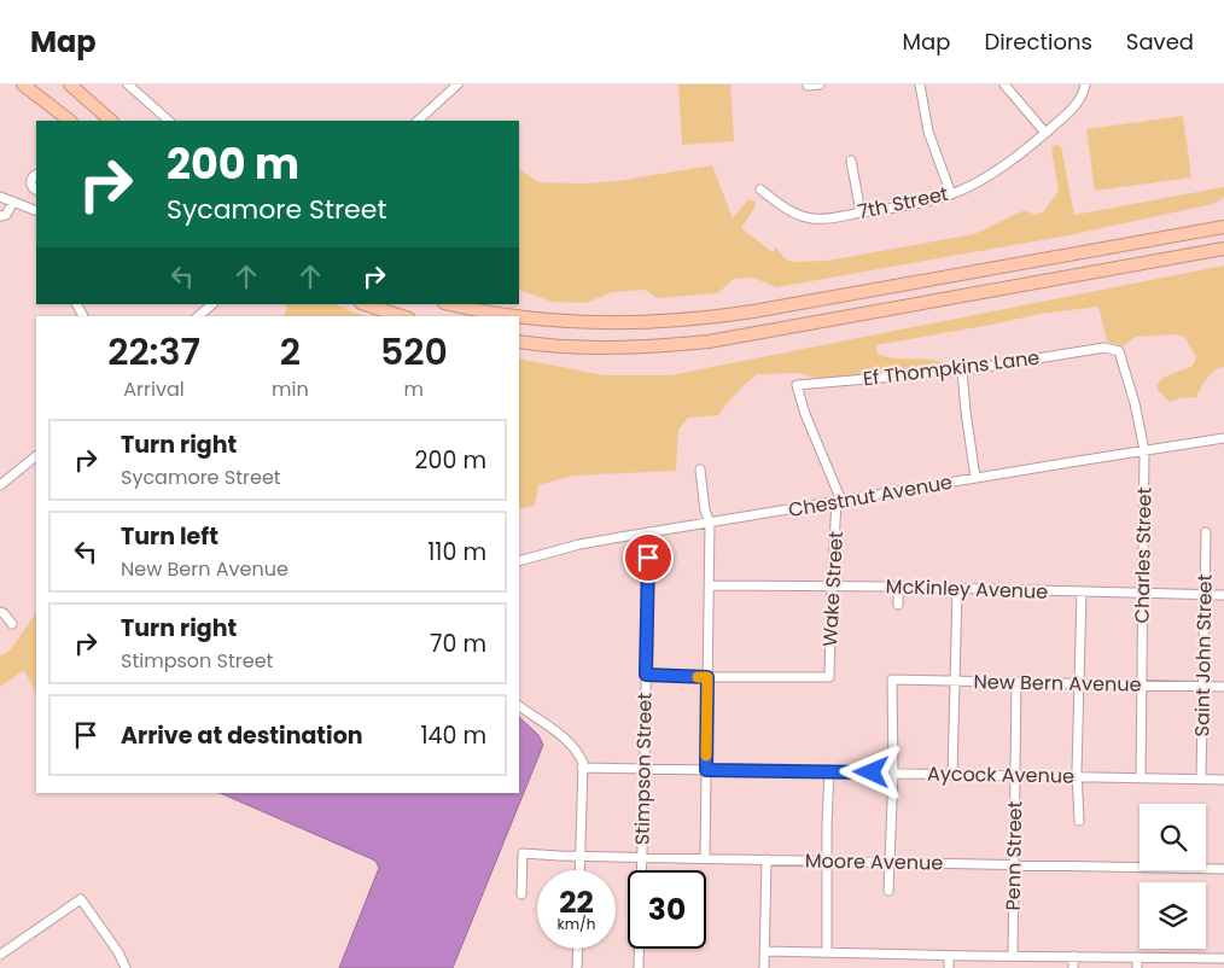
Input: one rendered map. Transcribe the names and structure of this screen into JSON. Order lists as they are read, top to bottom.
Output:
{
  "streets": {
    "street": [
      "7th Street",
      "Ef Thompkins Lane",
      "Chestnut Avenue",
      "Charles Street",
      "Wake Street",
      "McKinley Avenue",
      "Saint John Street",
      "New Bern Avenue",
      "Stimpson Street",
      "Aycock Avenue",
      "Penn Street",
      "Moore Avenue"
    ]
  },
  "crossings": [
    ["Ef Thompkins Lane", "Charles Street"],
    ["Ef Thompkins Lane", "Wake Street"],
    ["Chestnut Avenue", "Charles Street"],
    ["Chestnut Avenue", "Wake Street"],
    ["Chestnut Avenue", "Stimpson Street"],
    ["Charles Street", "McKinley Avenue"],
    ["Charles Street", "New Bern Avenue"],
    ["Charles Street", "Aycock Avenue"],
    ["Wake Street", "McKinley Avenue"],
    ["McKinley Avenue", "Saint John Street"],
    ["Saint John Street", "New Bern Avenue"],
    ["Saint John Street", "Aycock Avenue"],
    ["New Bern Avenue", "Aycock Avenue"],
    ["New Bern Avenue", "Penn Street"],
    ["Stimpson Street", "Aycock Avenue"],
    ["Stimpson Street", "Moore Avenue"],
    ["Aycock Avenue", "Penn Street"],
    ["Penn Street", "Moore Avenue"]
  ],
  "page": {
    "header": "Map",
    "nav": ["Map", "Directions", "Saved"],
    "turn": ["200 m", "Sycamore Street"],
    "eta": [
      "22:37",
      "Arrival",
      "2",
      "min",
      "520",
      "m"
    ],
    "list": [
      {
        "name": "Turn right",
        "note": "Sycamore Street",
        "value": "200 m"
      },
      {
        "name": "Turn left",
        "note": "New Bern Avenue",
        "value": "110 m"
      },
      {
        "name": "Turn right",
        "note": "Stimpson Street",
        "value": "70 m"
      },
      {
        "name": "Arrive at destination",
        "value": "140 m"
      }
    ],
    "speed": "22 km/h",
    "limit": "30"
  }
}
